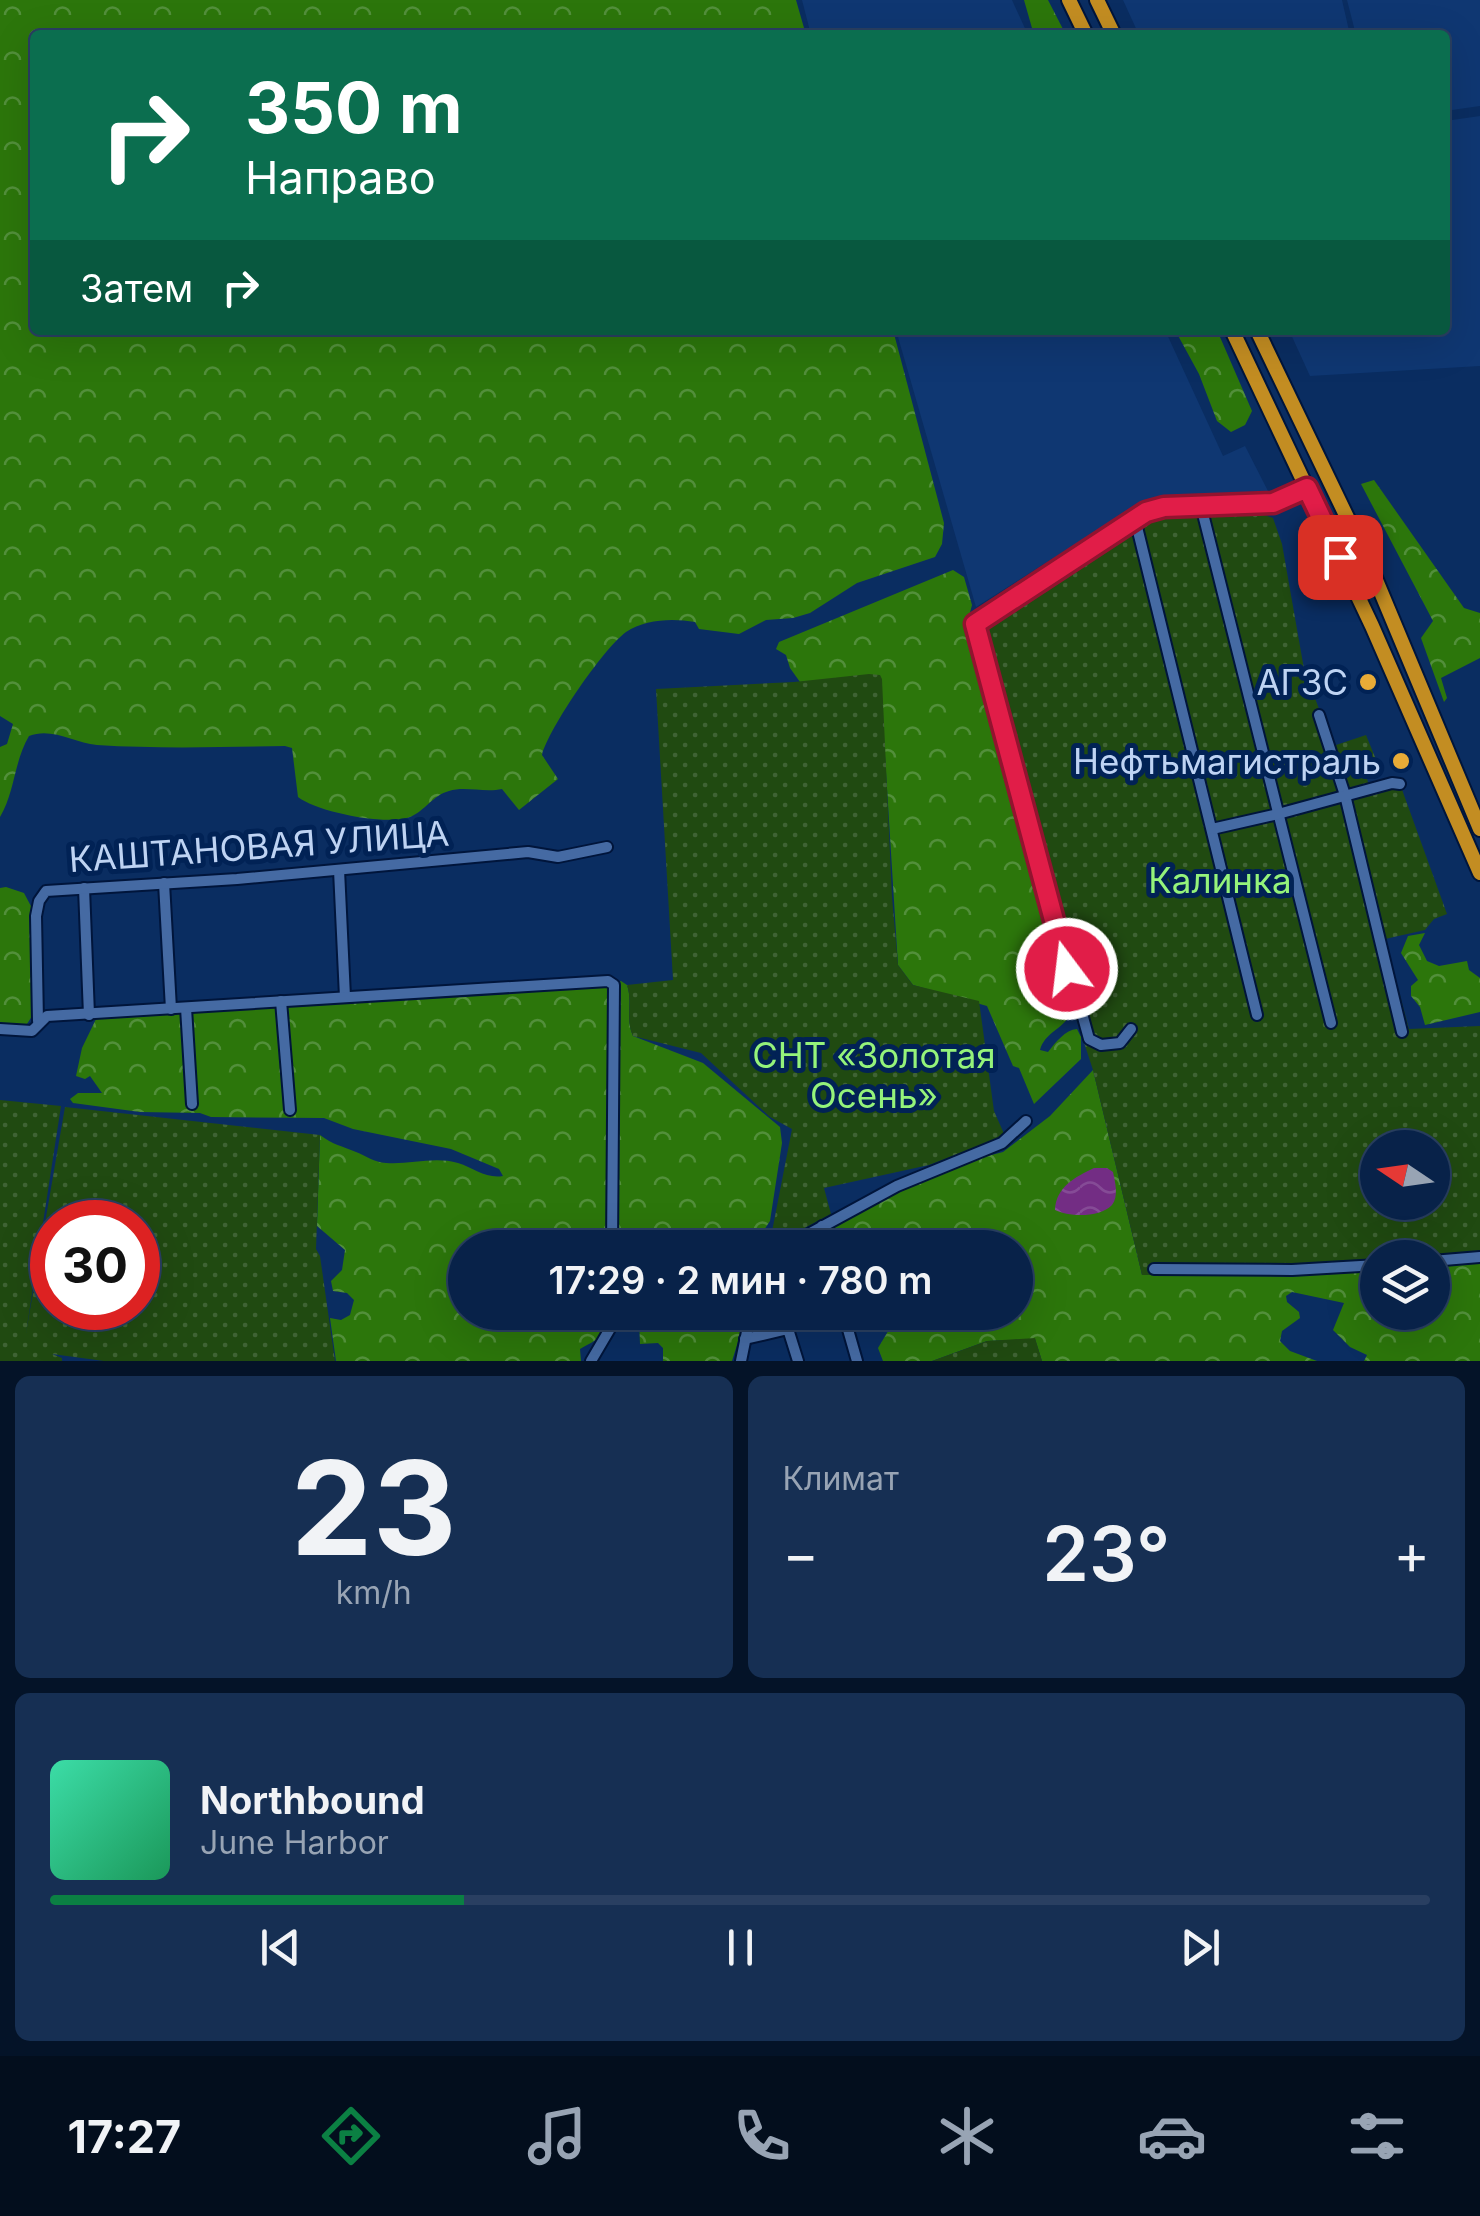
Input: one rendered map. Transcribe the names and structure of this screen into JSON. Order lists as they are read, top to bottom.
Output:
{
  "streets": {
    "street": ["КАШТАНОВАЯ УЛИЦА"]
  },
  "parks": ["Калинка", "СНТ «Золотая Осень»"],
  "places": ["АГЗС", "Нефтьмагистраль"],
  "north": "left",
  "page": {
    "turn": ["350 m", "Направо"],
    "then": "Затем",
    "limit": "30",
    "trip": "17:29 · 2 мин · 780 m",
    "tile": [
      ["23", "km/h"],
      "Климат"
    ],
    "heat": ["−", "23°", "+"],
    "song": ["Northbound", "June Harbor"],
    "tabs": "17:27"
  }
}
